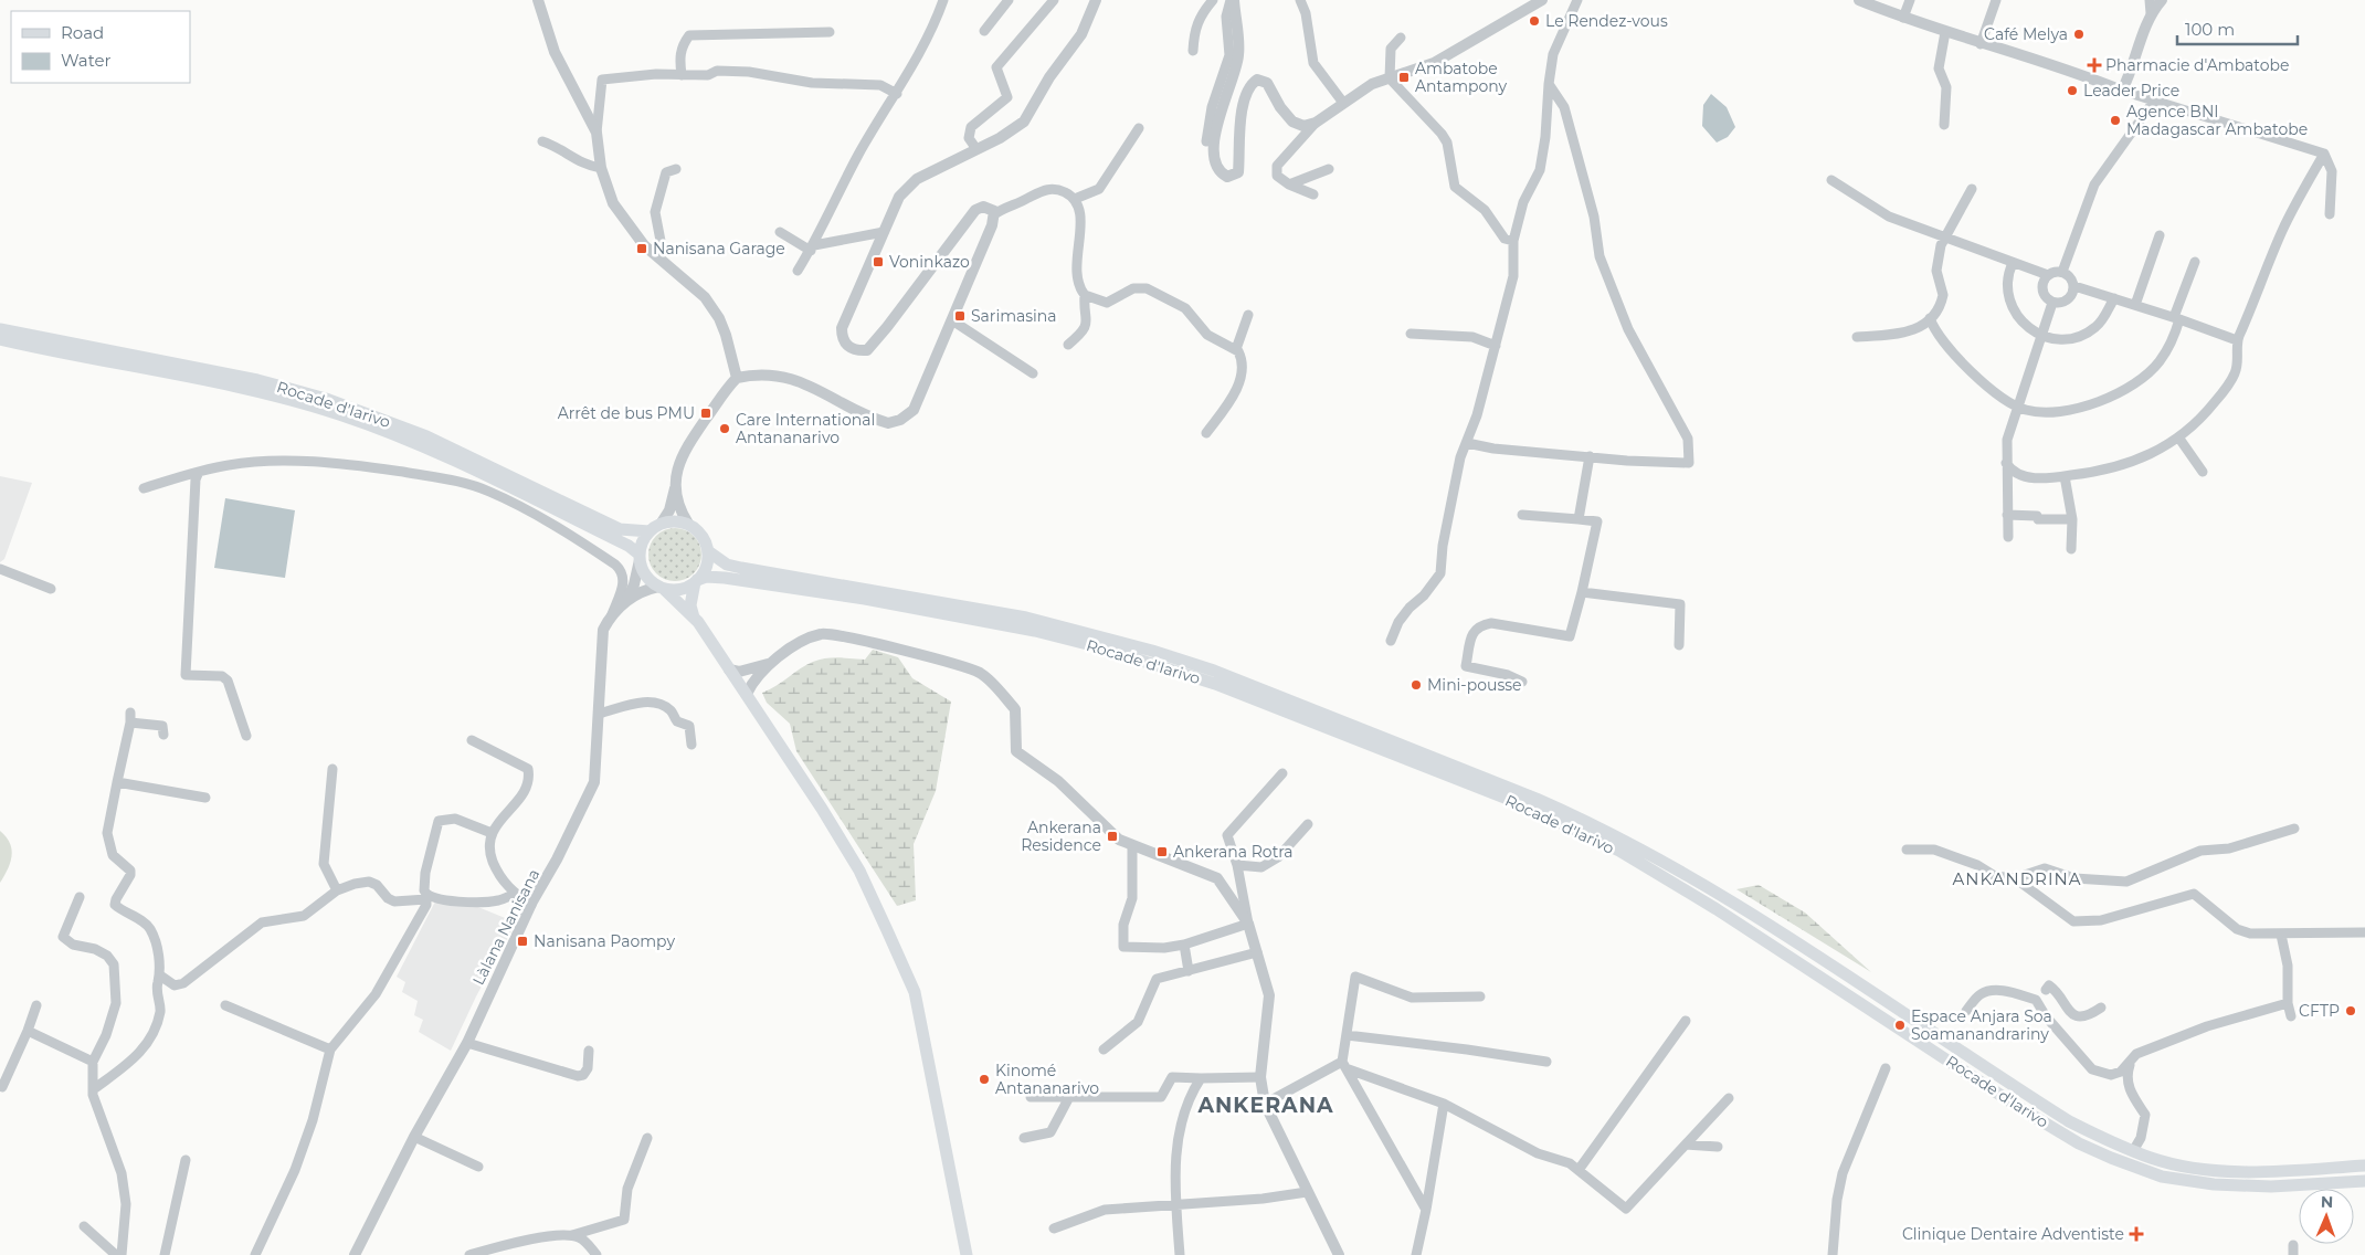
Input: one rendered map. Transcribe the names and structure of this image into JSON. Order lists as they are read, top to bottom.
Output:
{
  "streets": {
    "main road": ["Rocade d'Iarivo"],
    "street": ["Làlana Nanisana"]
  },
  "crossings": [
    ["Rocade d'Iarivo", "Làlana Nanisana"]
  ],
  "districts": ["ANKANDRINA", "ANKERANA"],
  "places": {
    "other": [
      "Le Rendez-vous",
      "Café Melya",
      "Leader Price",
      "Agence BNI Madagascar Ambatobe",
      "Care International Antananarivo",
      "Mini-pousse",
      "CFTP",
      "Espace Anjara Soa Soamanandrariny",
      "Kinomé Antananarivo"
    ],
    "health": ["Pharmacie d'Ambatobe", "Clinique Dentaire Adventiste"],
    "transit": [
      "Ambatobe Antampony",
      "Nanisana Garage",
      "Voninkazo",
      "Sarimasina",
      "Arrêt de bus PMU",
      "Ankerana Residence",
      "Ankerana Rotra",
      "Nanisana Paompy"
    ]
  },
  "legend": ["Road", "Water"],
  "scale_bar": "100 m",
  "north": "top"
}
